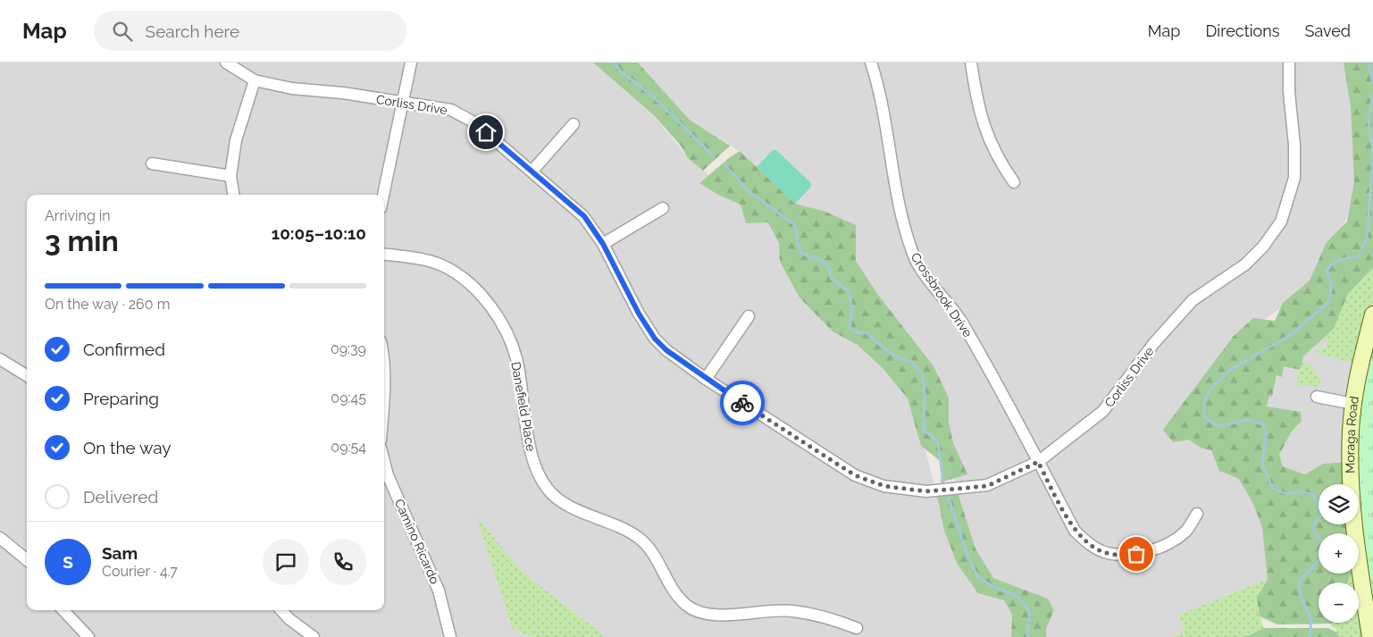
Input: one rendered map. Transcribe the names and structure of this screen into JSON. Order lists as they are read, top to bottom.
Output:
{
  "streets": {
    "main road": ["Moraga Road"],
    "street": [
      "Corliss Drive",
      "Crossbrook Drive",
      "Danefield Place",
      "Camino Ricardo"
    ]
  },
  "crossings": [
    ["Corliss Drive", "Crossbrook Drive"]
  ],
  "page": {
    "header": "Map",
    "search": "Search here",
    "nav": ["Map", "Directions", "Saved"],
    "heading": ["3 min", "Arriving in", "10:05–10:10"],
    "panel": ["Sam", "Courier · 4.7"],
    "bar": "On the way · 260 m",
    "list": [
      ["Confirmed", "09:39"],
      ["Preparing", "09:45"],
      ["On the way", "09:54"],
      "Delivered"
    ],
    "map_buttons": ["+", "−"],
    "round": "S"
  }
}
